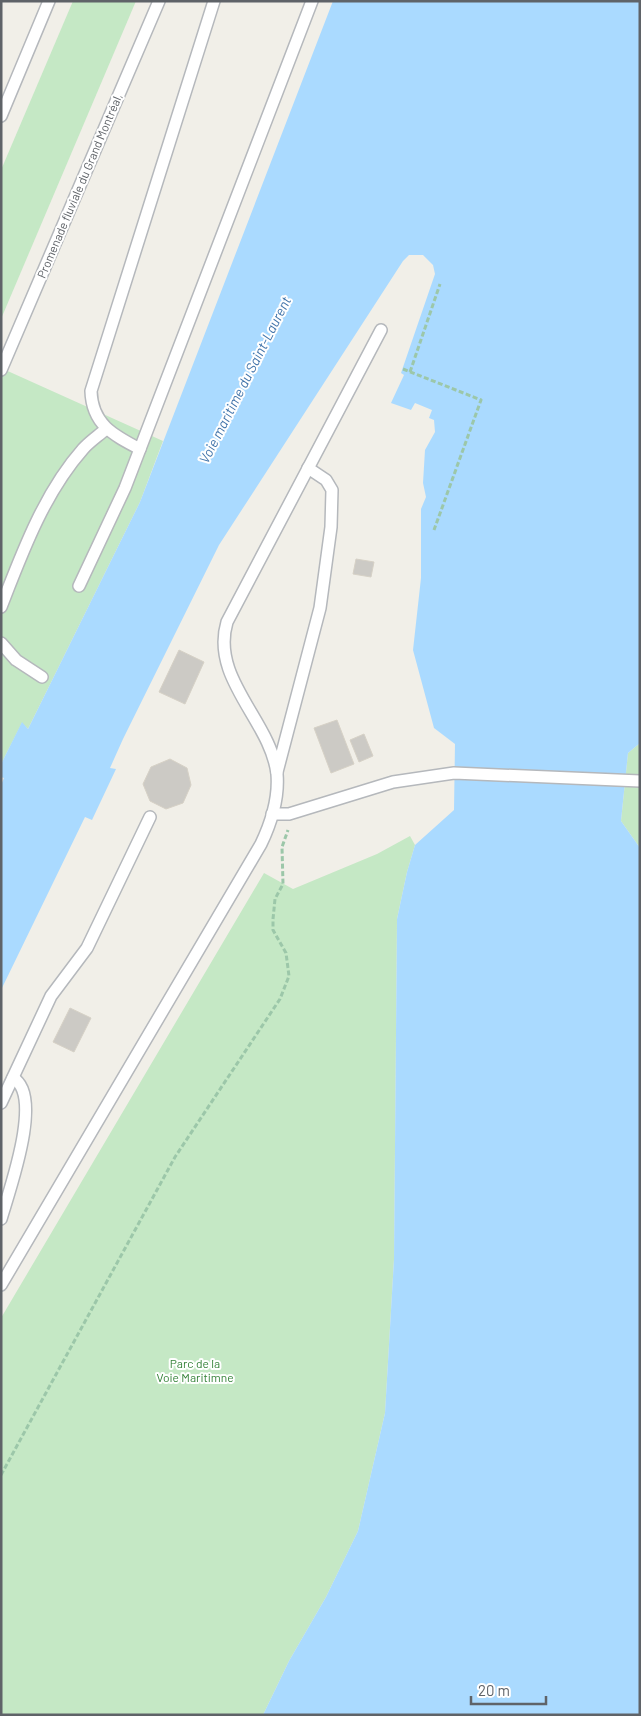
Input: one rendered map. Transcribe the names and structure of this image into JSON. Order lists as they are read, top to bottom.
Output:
{
  "streets": {
    "lane": ["Promenade fluviale du Grand Montréal,"]
  },
  "water": ["Voie maritime du Saint-Laurent"],
  "parks": ["Parc de la Voie Maritimne"],
  "scale_bar": "20 m"
}
